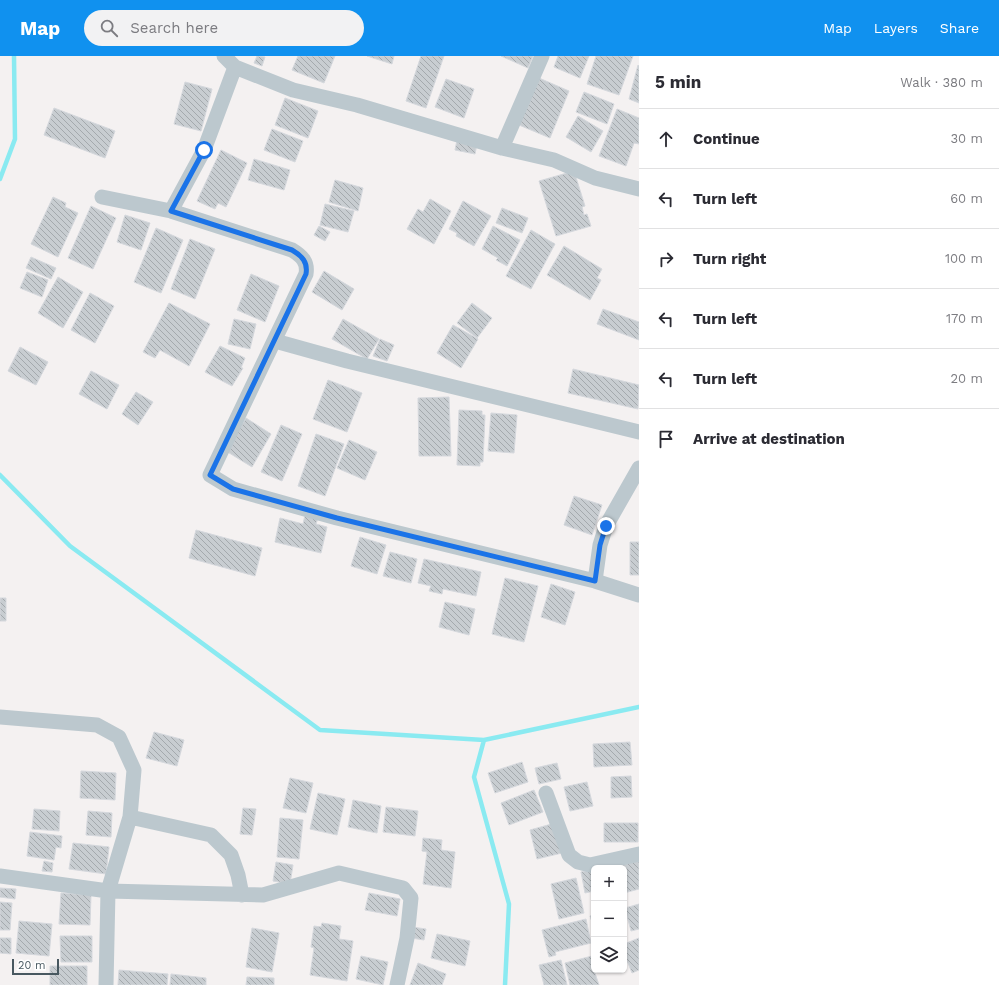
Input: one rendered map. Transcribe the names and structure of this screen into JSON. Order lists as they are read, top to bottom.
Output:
{
  "scale_bar": "20 m",
  "page": {
    "header": "Map",
    "search": "Search here",
    "nav": ["Map", "Layers", "Share"],
    "heading": ["5 min", "Walk · 380 m"],
    "list": [
      ["Continue", "30 m"],
      ["Turn left", "60 m"],
      ["Turn right", "100 m"],
      ["Turn left", "170 m"],
      ["Turn left", "20 m"],
      "Arrive at destination"
    ],
    "map_buttons": ["+", "−"],
    "scale": "20 m"
  }
}
